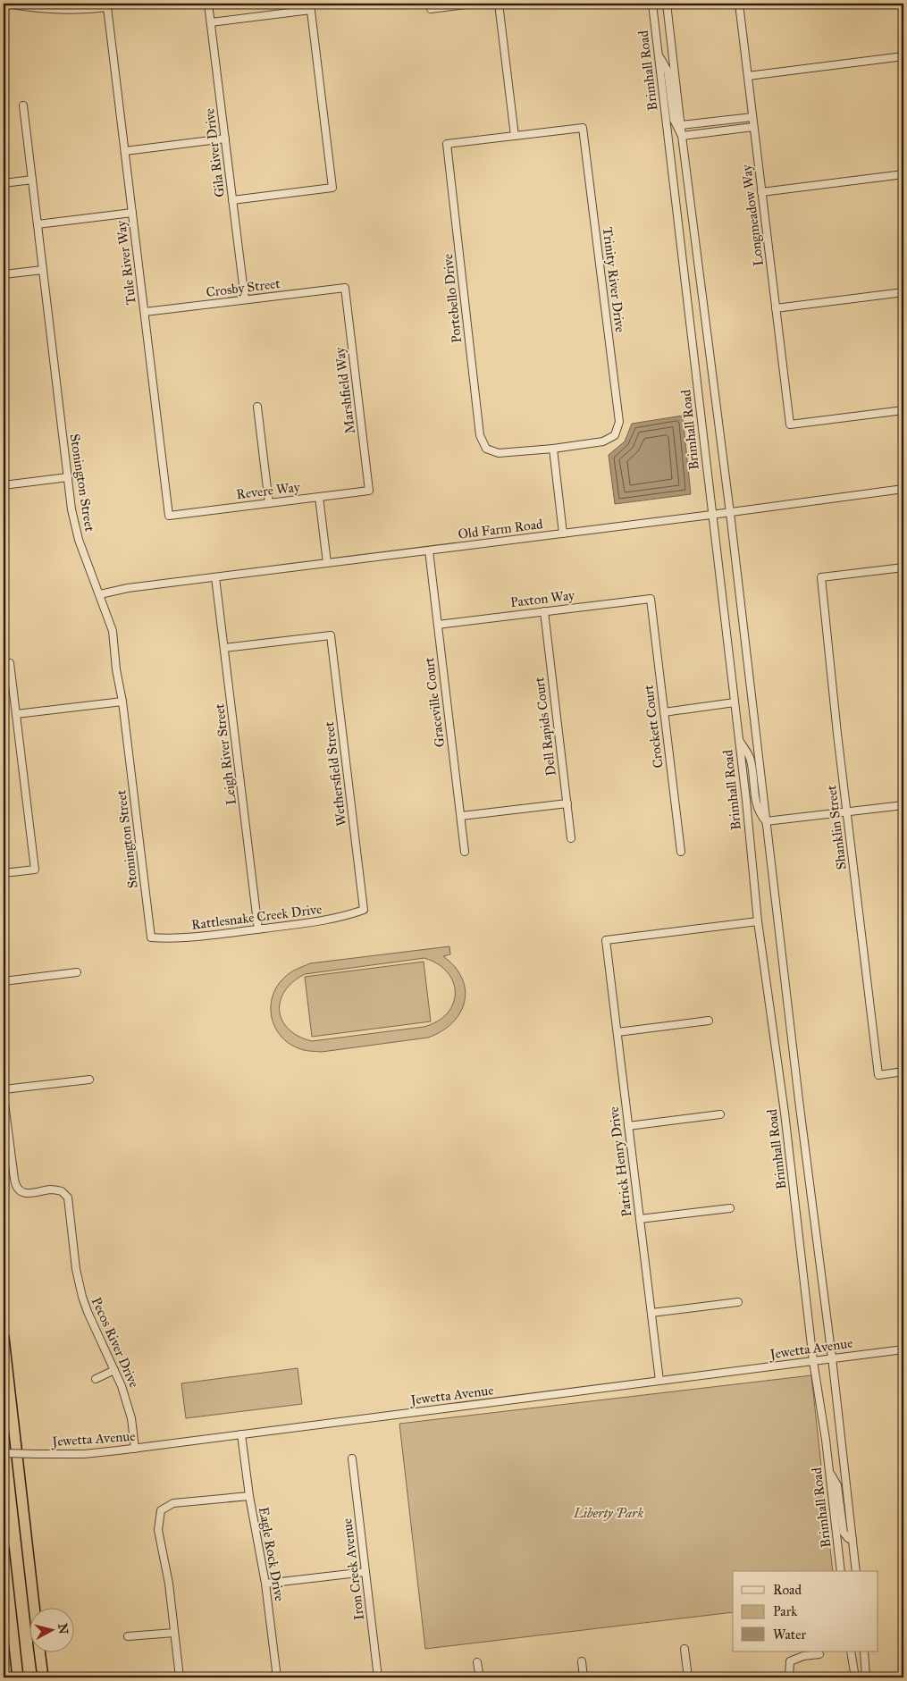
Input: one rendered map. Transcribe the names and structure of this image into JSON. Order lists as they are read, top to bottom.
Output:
{
  "streets": {
    "street": [
      "Brimhall Road",
      "Gila River Drive",
      "Longmeadow Way",
      "Tule River Way",
      "Trinity River Drive",
      "Crosby Street",
      "Portebello Drive",
      "Marshfield Way",
      "Stonington Street",
      "Revere Way",
      "Old Farm Road",
      "Paxton Way",
      "Graceville Court",
      "Dell Rapids Court",
      "Crockett Court",
      "Leigh River Street",
      "Wethersfield Street",
      "Shanklin Street",
      "Rattlesnake Creek Drive",
      "Patrick Henry Drive",
      "Pecos River Drive",
      "Jewetta Avenue",
      "Eagle Rock Drive",
      "Iron Creek Avenue"
    ]
  },
  "crossings": [
    ["Brimhall Road", "Old Farm Road"],
    ["Brimhall Road", "Patrick Henry Drive"],
    ["Brimhall Road", "Jewetta Avenue"],
    ["Gila River Drive", "Crosby Street"],
    ["Tule River Way", "Crosby Street"],
    ["Tule River Way", "Revere Way"],
    ["Trinity River Drive", "Portebello Drive"],
    ["Crosby Street", "Marshfield Way"],
    ["Marshfield Way", "Revere Way"],
    ["Stonington Street", "Old Farm Road"],
    ["Stonington Street", "Rattlesnake Creek Drive"],
    ["Old Farm Road", "Graceville Court"],
    ["Old Farm Road", "Leigh River Street"],
    ["Paxton Way", "Graceville Court"],
    ["Paxton Way", "Dell Rapids Court"],
    ["Paxton Way", "Crockett Court"],
    ["Leigh River Street", "Wethersfield Street"],
    ["Leigh River Street", "Rattlesnake Creek Drive"],
    ["Wethersfield Street", "Rattlesnake Creek Drive"],
    ["Patrick Henry Drive", "Jewetta Avenue"],
    ["Pecos River Drive", "Jewetta Avenue"],
    ["Jewetta Avenue", "Eagle Rock Drive"]
  ],
  "parks": ["Liberty Park"],
  "legend": ["Road", "Park", "Water"],
  "north": "right"
}
